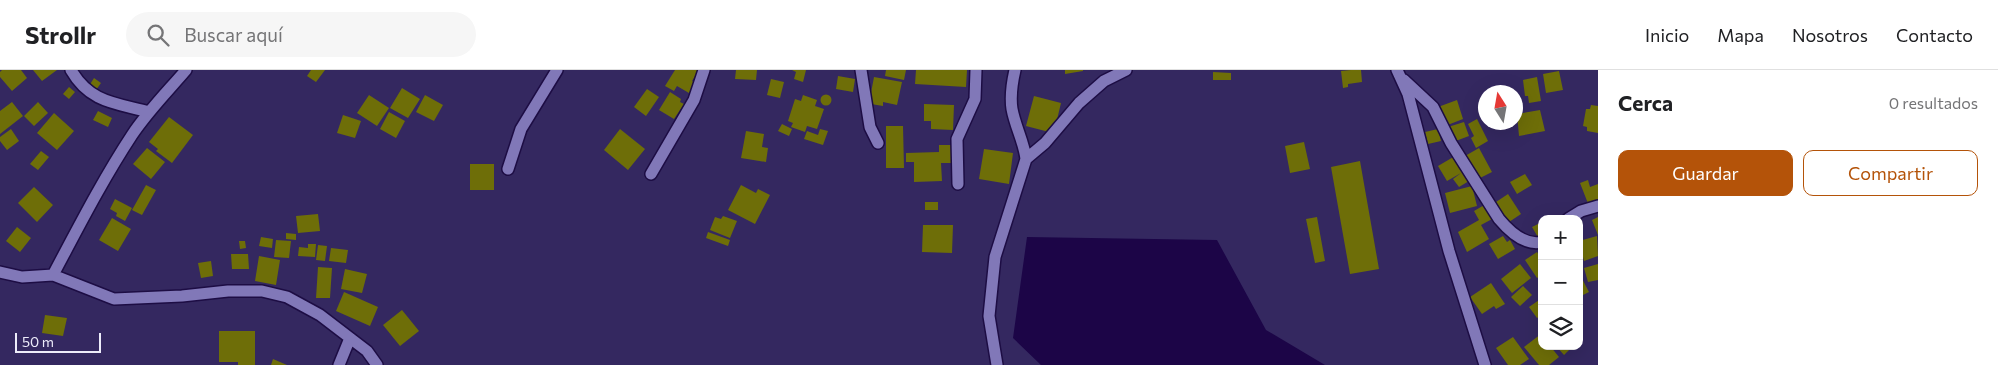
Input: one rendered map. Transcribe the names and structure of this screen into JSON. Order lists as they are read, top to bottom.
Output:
{
  "scale_bar": "50 m",
  "north": "top",
  "page": {
    "header": "Strollr",
    "search": "Buscar aquí",
    "nav": [
      "Inicio",
      "Mapa",
      "Nosotros",
      "Contacto"
    ],
    "heading": ["Cerca", "0 resultados"],
    "buttons": ["Guardar", "Compartir"],
    "map_buttons": ["+", "−"],
    "scale": "50 m"
  }
}
